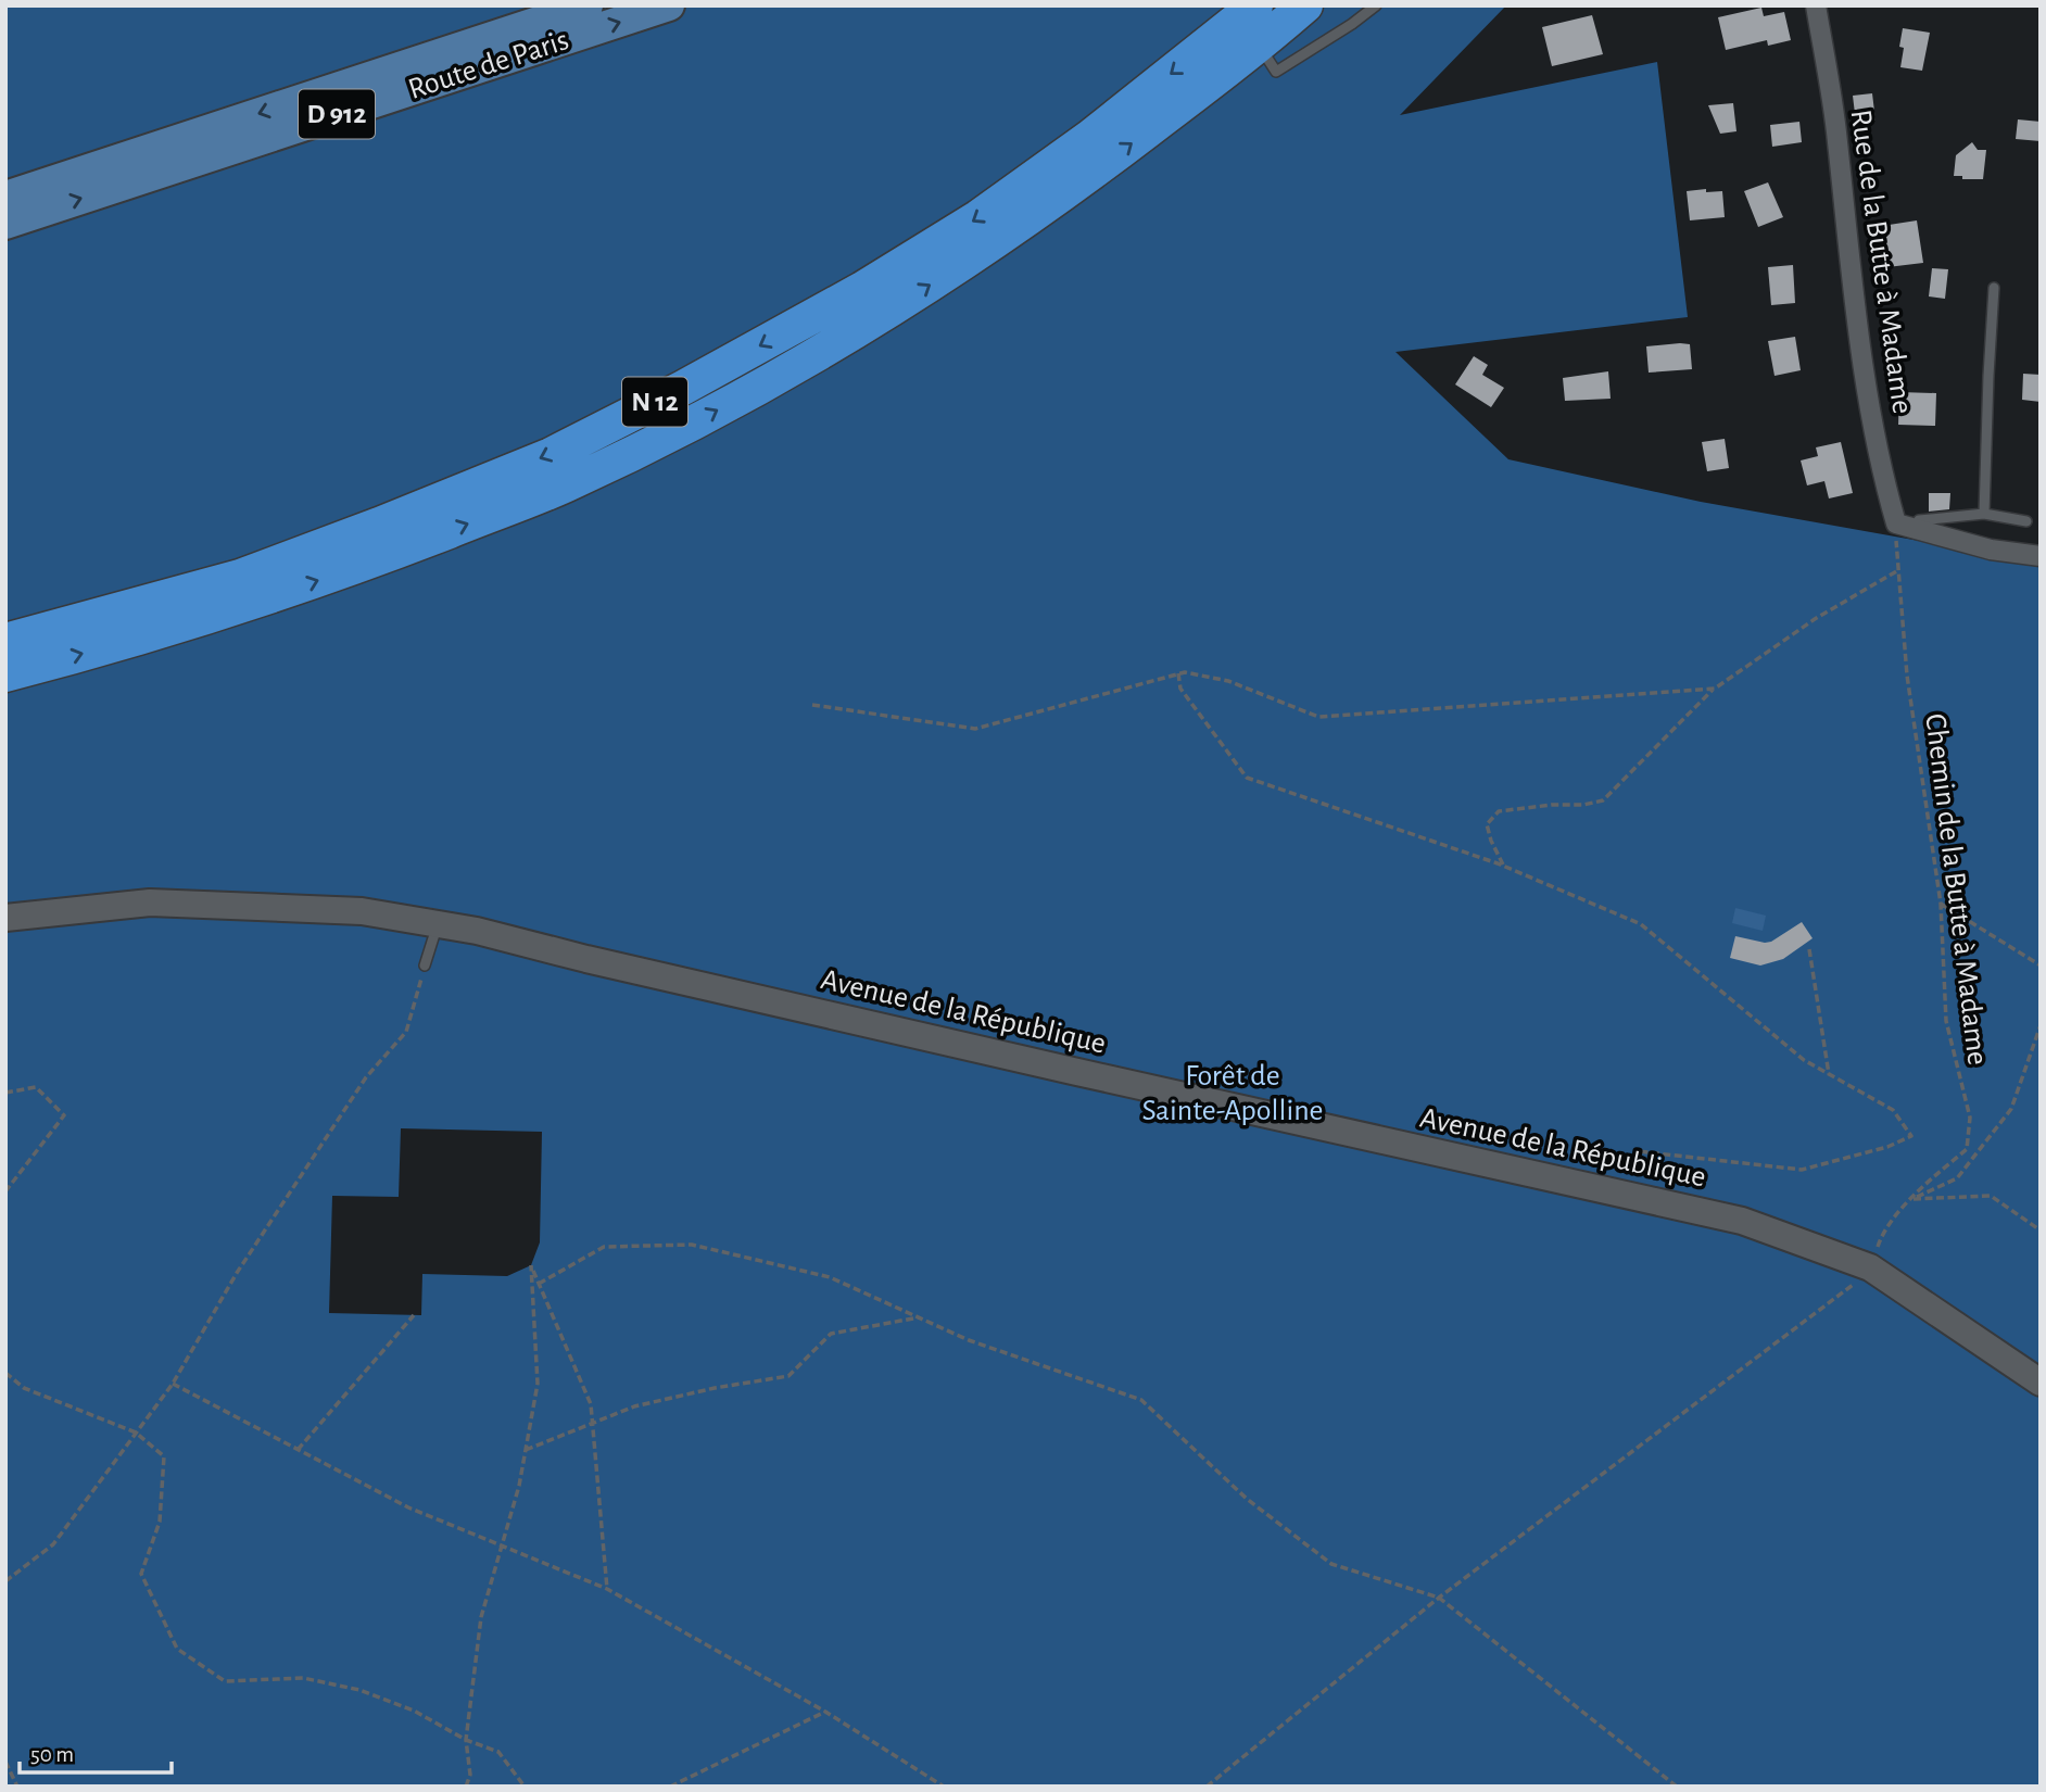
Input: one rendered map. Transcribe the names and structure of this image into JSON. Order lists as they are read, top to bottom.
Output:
{
  "streets": {
    "highway": ["N 12"],
    "main road": ["Route de Paris", "D 912", "Avenue de la République"],
    "street": ["Rue de la Butte à Madame"],
    "path": ["Chemin de la Butte à Madame"]
  },
  "crossings": [
    ["Rue de la Butte à Madame", "Chemin de la Butte à Madame"],
    ["Chemin de la Butte à Madame", "Avenue de la République"]
  ],
  "parks": ["Forêt de Sainte-Apolline"],
  "scale_bar": "50 m"
}
